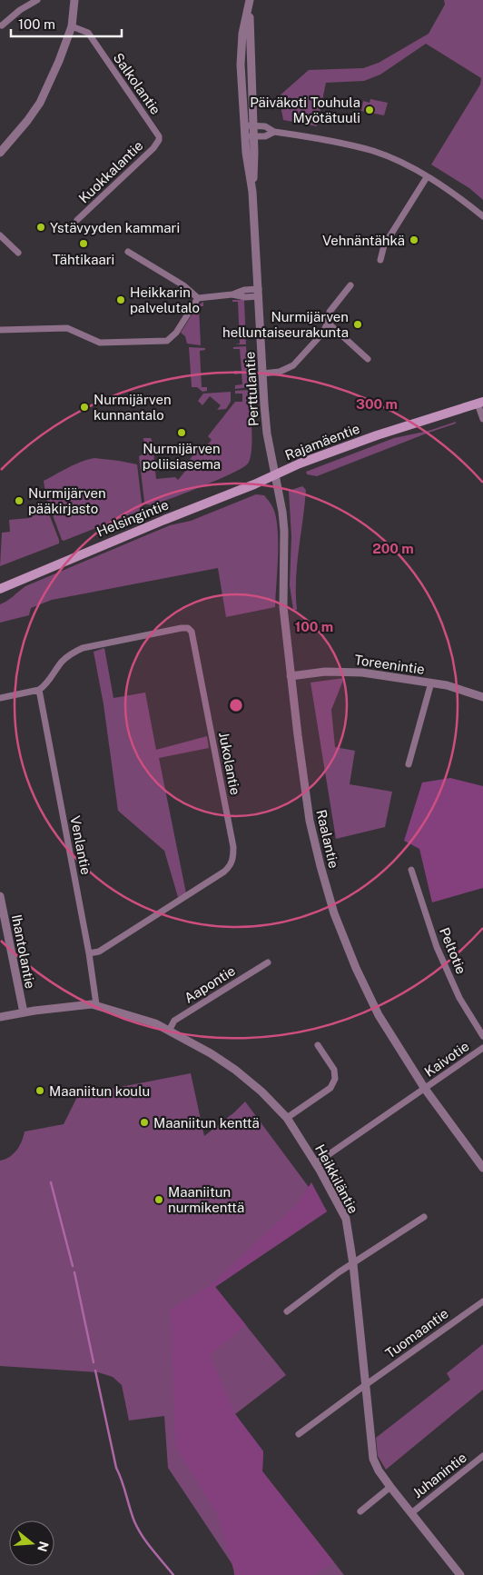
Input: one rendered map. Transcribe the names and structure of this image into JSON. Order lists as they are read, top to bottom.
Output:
{
  "streets": {
    "main road": ["Rajamäentie", "Helsingintie"],
    "street": [
      "Salkolantie",
      "Kuokkalantie",
      "Perttulantie",
      "Toreenintie",
      "Jukolantie",
      "Raalantie",
      "Venlantie",
      "Peltotie",
      "Ihantolantie",
      "Aapontie",
      "Kaivotie",
      "Heikkiläntie",
      "Tuomaantie",
      "Juhanintie"
    ]
  },
  "crossings": [
    ["Salkolantie", "Kuokkalantie"],
    ["Perttulantie", "Rajamäentie"],
    ["Perttulantie", "Helsingintie"],
    ["Perttulantie", "Raalantie"],
    ["Rajamäentie", "Helsingintie"],
    ["Rajamäentie", "Raalantie"],
    ["Helsingintie", "Raalantie"],
    ["Toreenintie", "Raalantie"],
    ["Jukolantie", "Venlantie"],
    ["Raalantie", "Kaivotie"],
    ["Venlantie", "Heikkiläntie"],
    ["Ihantolantie", "Heikkiläntie"],
    ["Aapontie", "Heikkiläntie"],
    ["Kaivotie", "Heikkiläntie"],
    ["Heikkiläntie", "Tuomaantie"],
    ["Heikkiläntie", "Juhanintie"]
  ],
  "places": [
    "Päiväkoti Touhula Myötätuuli",
    "Ystävyyden kammari",
    "Vehnäntähkä",
    "Tähtikaari",
    "Heikkarin palvelutalo",
    "Nurmijärven helluntaiseurakunta",
    "Nurmijärven kunnantalo",
    "Nurmijärven poliisiasema",
    "Nurmijärven pääkirjasto",
    "Maaniitun koulu",
    "Maaniitun kenttä",
    "Maaniitun nurmikenttä"
  ],
  "scale_bar": "100 m",
  "north": "right",
  "rings": ["300 m", "200 m", "100 m"]
}
